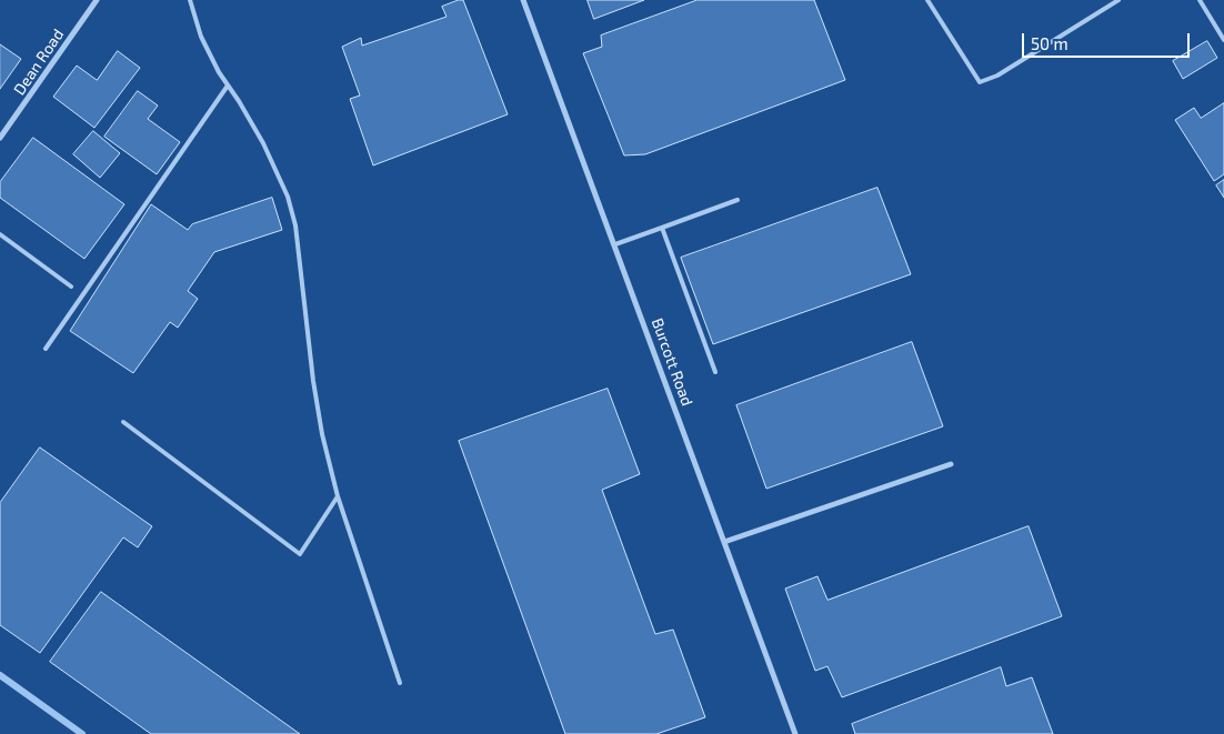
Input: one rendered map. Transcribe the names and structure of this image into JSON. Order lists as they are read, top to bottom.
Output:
{
  "streets": {
    "street": ["Dean Road", "Burcott Road"]
  },
  "scale_bar": "50 m"
}
